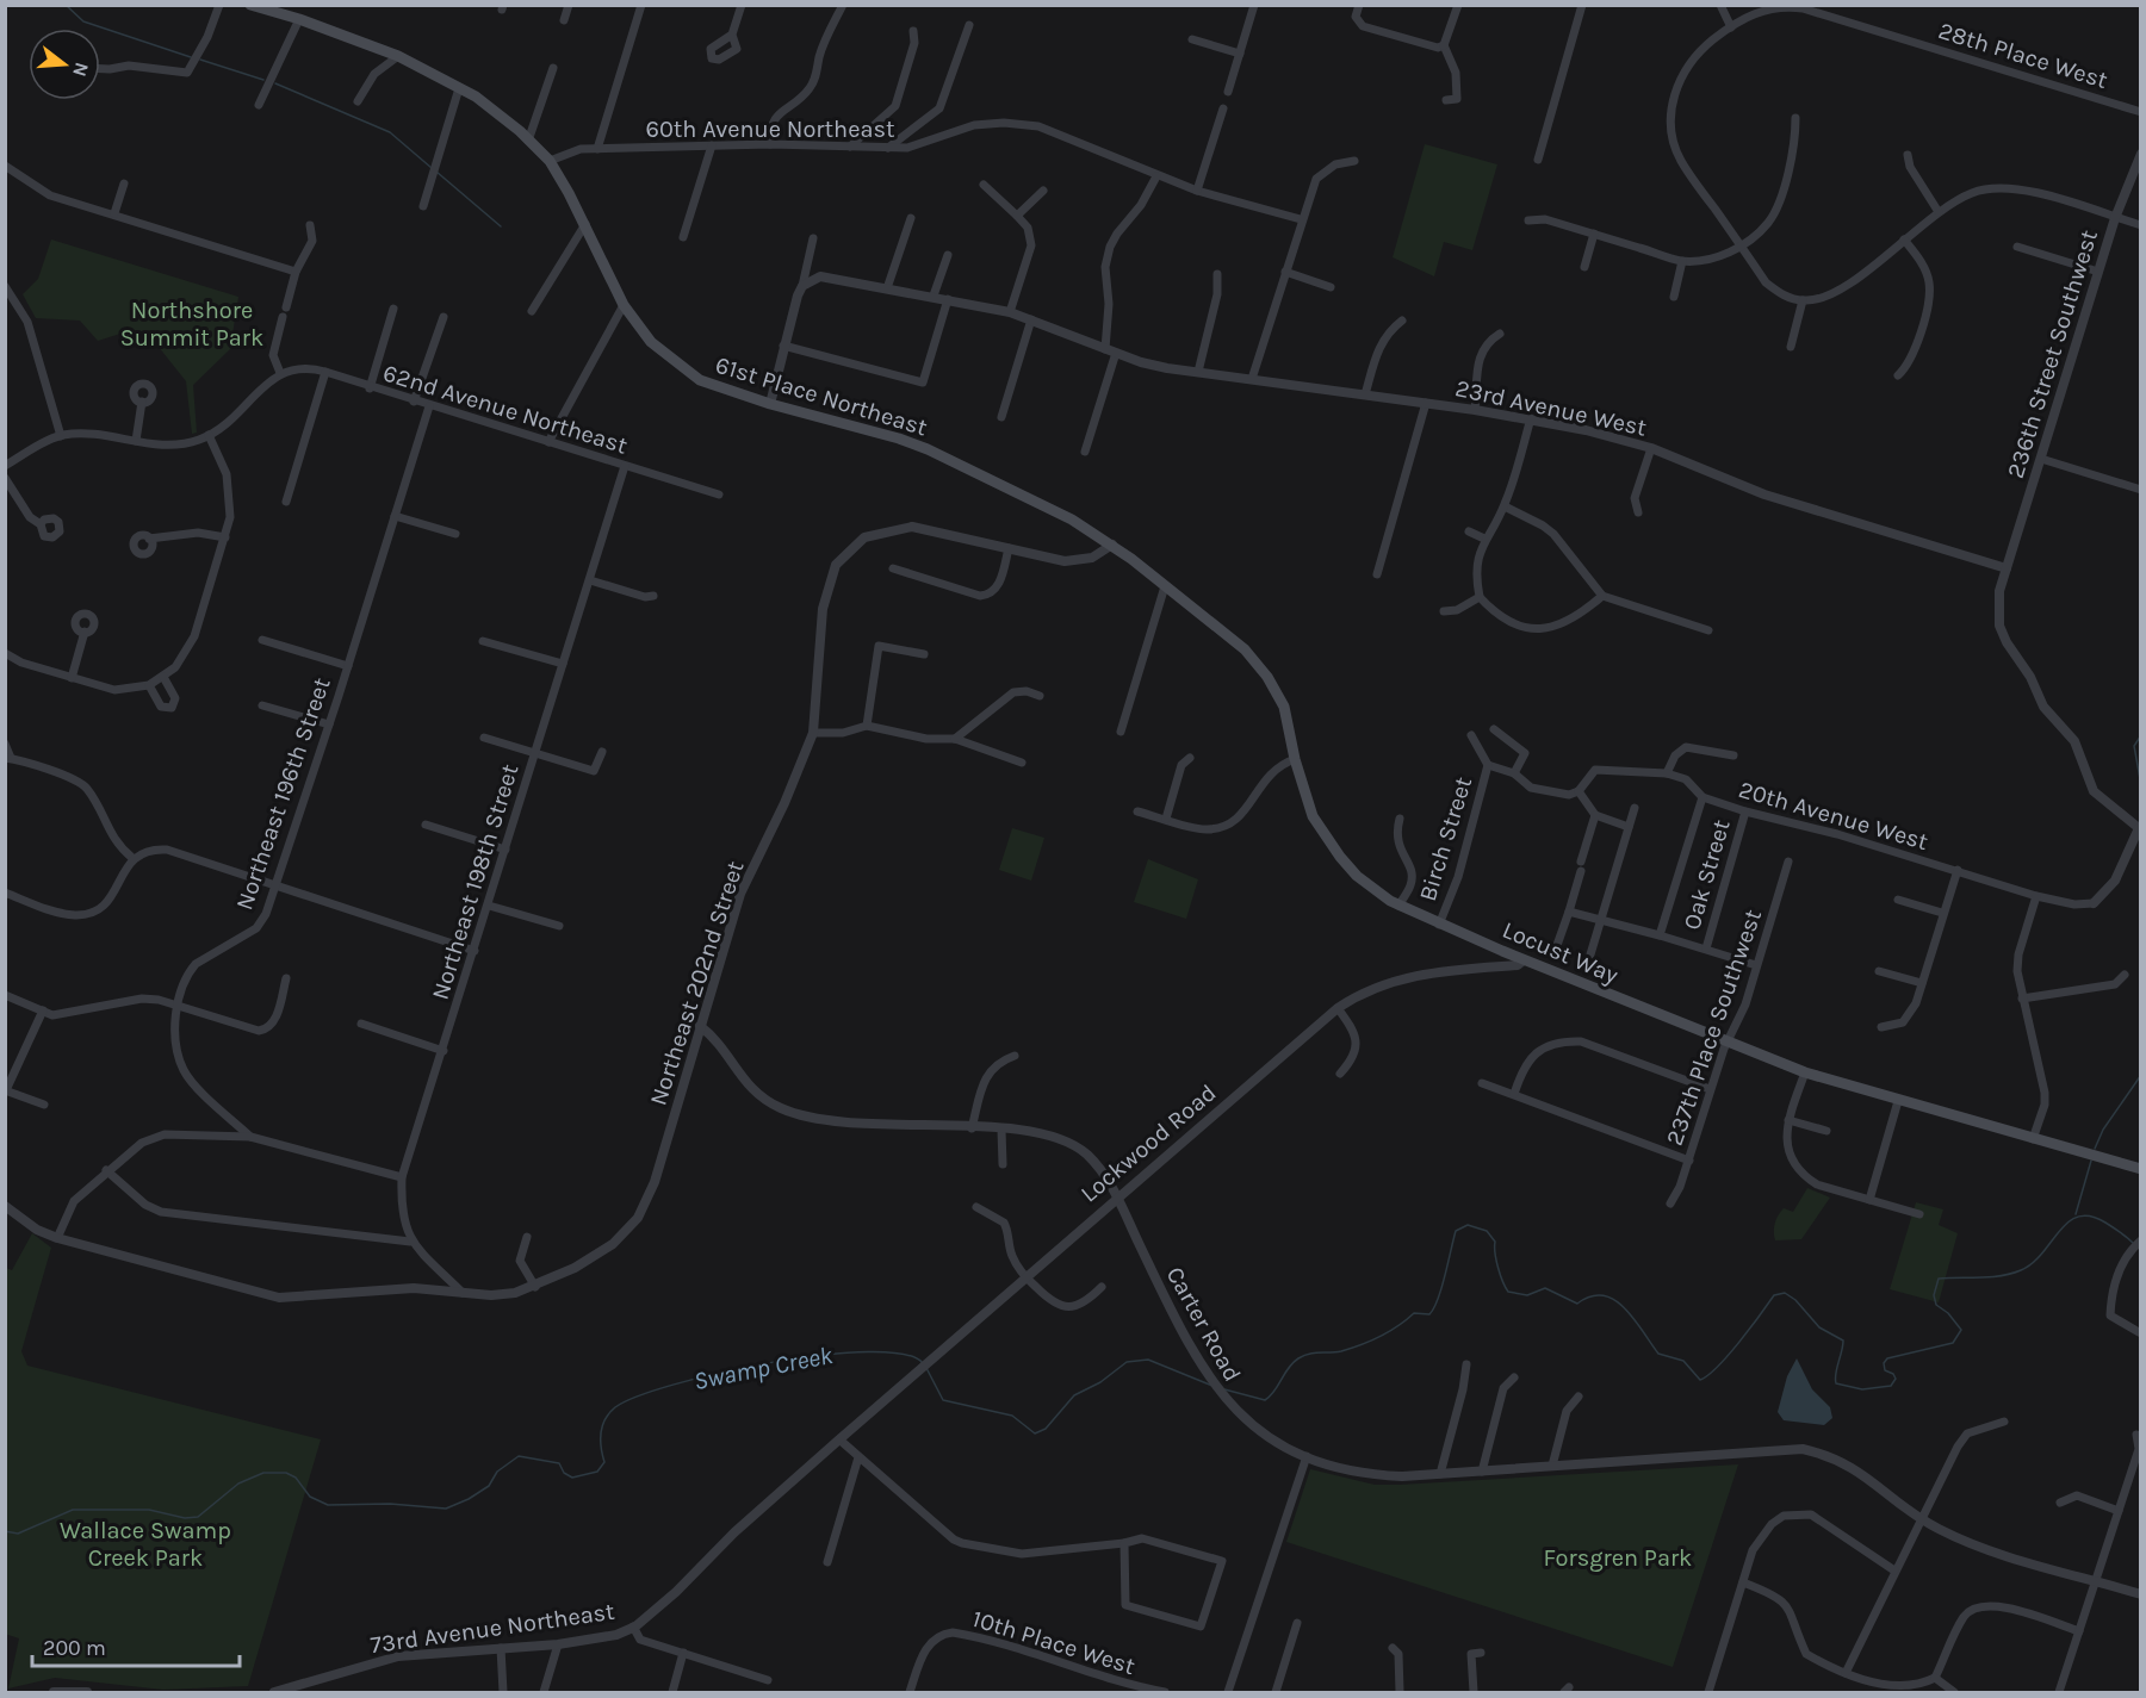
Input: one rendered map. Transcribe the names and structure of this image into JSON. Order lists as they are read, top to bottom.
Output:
{
  "streets": {
    "main road": ["61st Place Northeast", "Locust Way"],
    "street": [
      "28th Place West",
      "60th Avenue Northeast",
      "236th Street Southwest",
      "23rd Avenue West",
      "62nd Avenue Northeast",
      "Northeast 196th Street",
      "20th Avenue West",
      "Birch Street",
      "Oak Street",
      "Northeast 198th Street",
      "Northeast 202nd Street",
      "237th Place Southwest",
      "Lockwood Road",
      "Carter Road",
      "73rd Avenue Northeast",
      "10th Place West"
    ]
  },
  "crossings": [
    ["60th Avenue Northeast", "61st Place Northeast"],
    ["236th Street Southwest", "23rd Avenue West"],
    ["61st Place Northeast", "Locust Way"],
    ["62nd Avenue Northeast", "Northeast 196th Street"],
    ["62nd Avenue Northeast", "Northeast 198th Street"],
    ["20th Avenue West", "Oak Street"],
    ["Birch Street", "Locust Way"],
    ["Locust Way", "237th Place Southwest"],
    ["Locust Way", "Lockwood Road"],
    ["Northeast 202nd Street", "Carter Road"],
    ["Lockwood Road", "Carter Road"],
    ["Lockwood Road", "73rd Avenue Northeast"]
  ],
  "water": ["Swamp Creek"],
  "parks": ["Northshore Summit Park", "Wallace Swamp Creek Park", "Forsgren Park"],
  "scale_bar": "200 m",
  "north": "right"
}
